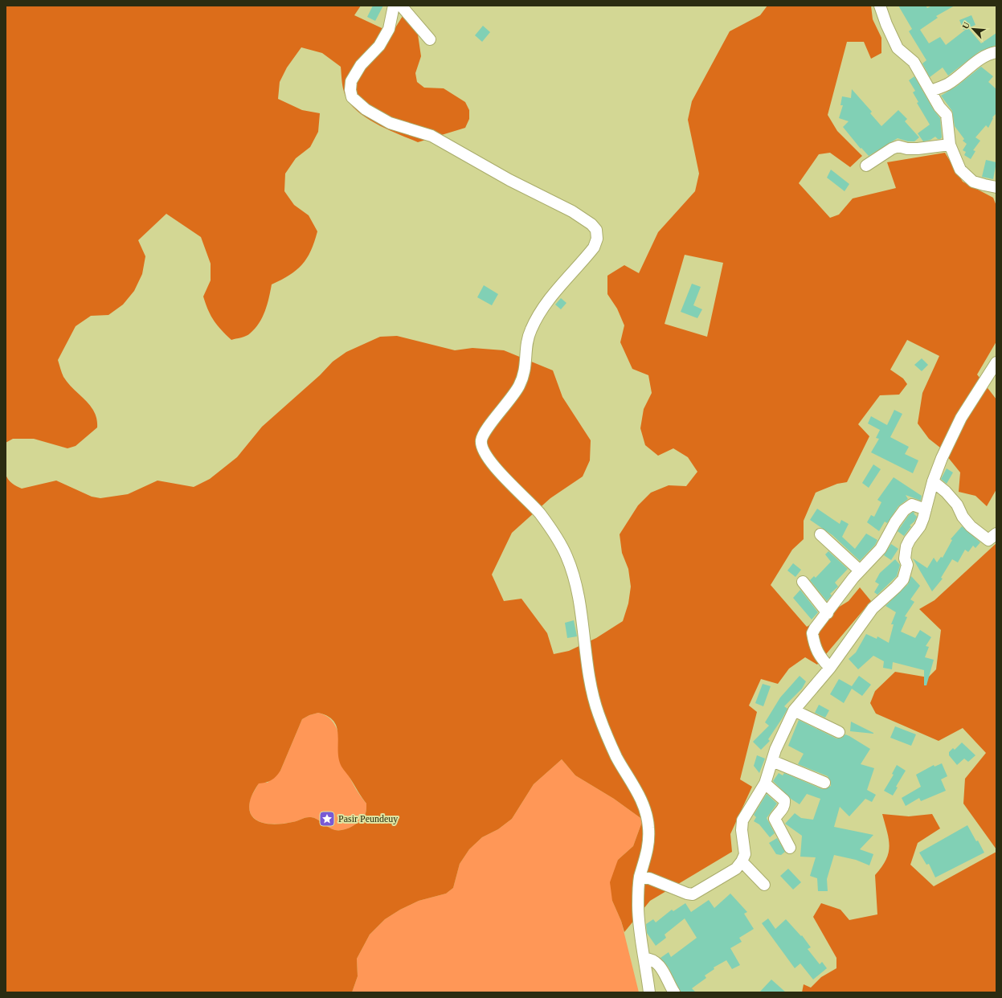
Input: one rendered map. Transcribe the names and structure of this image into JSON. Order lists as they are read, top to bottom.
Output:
{
  "places": {
    "place": ["Pasir Peundeuy"]
  },
  "north": "top left"
}
